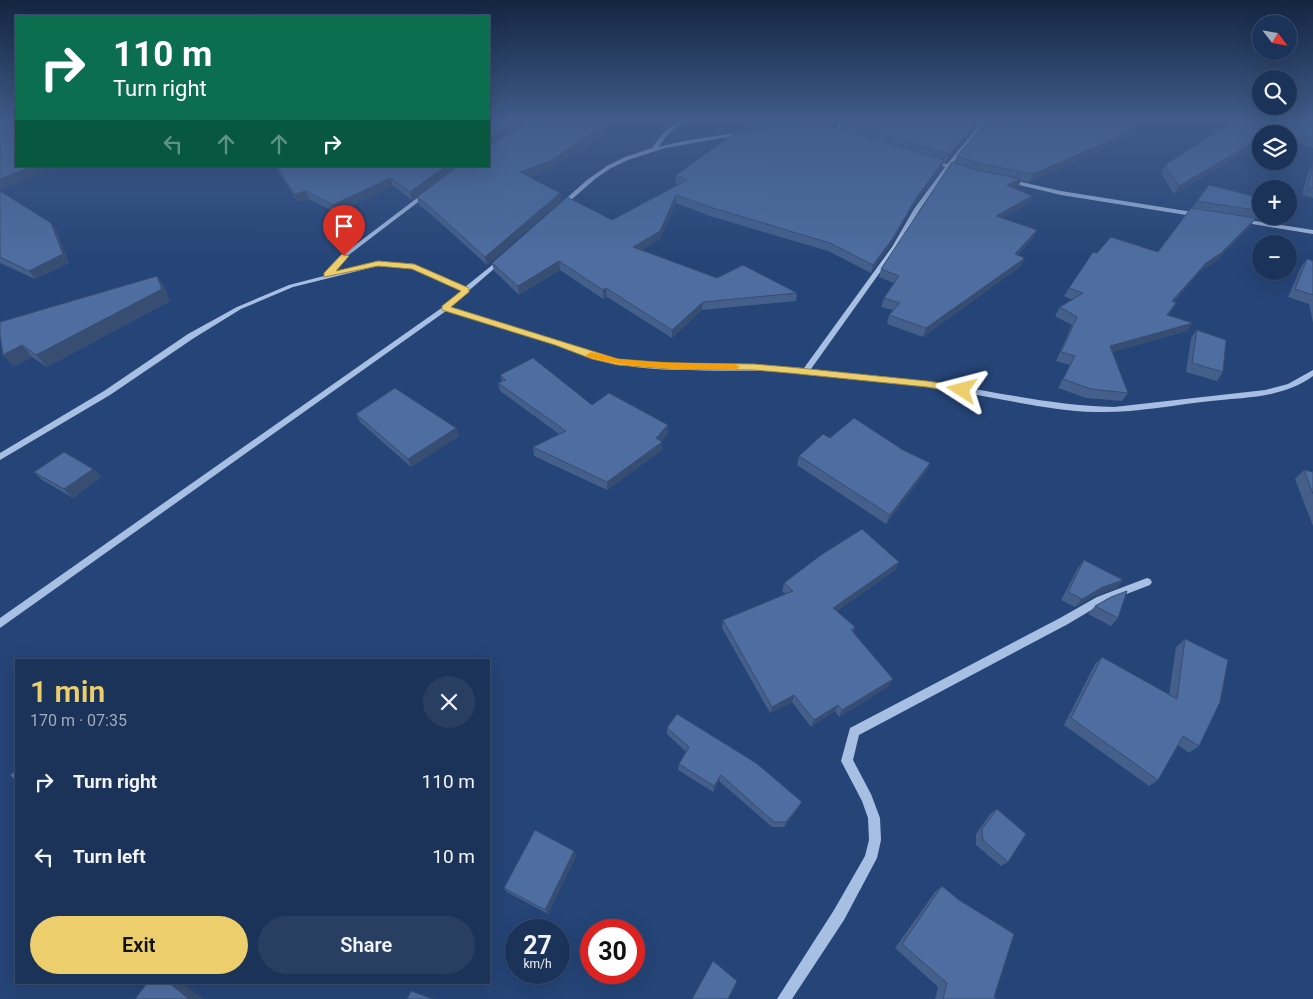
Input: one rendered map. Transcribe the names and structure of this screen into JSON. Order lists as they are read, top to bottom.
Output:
{
  "north": "bottom right",
  "page": {
    "map_buttons": ["+", "−"],
    "turn": ["110 m", "Turn right"],
    "heading": ["1 min", "170 m · 07:35"],
    "list": [
      {
        "name": "Turn right",
        "value": "110 m"
      },
      {
        "name": "Turn left",
        "value": "10 m"
      }
    ],
    "buttons": ["Exit", "Share"],
    "speed": "27 km/h",
    "limit": "30"
  }
}
